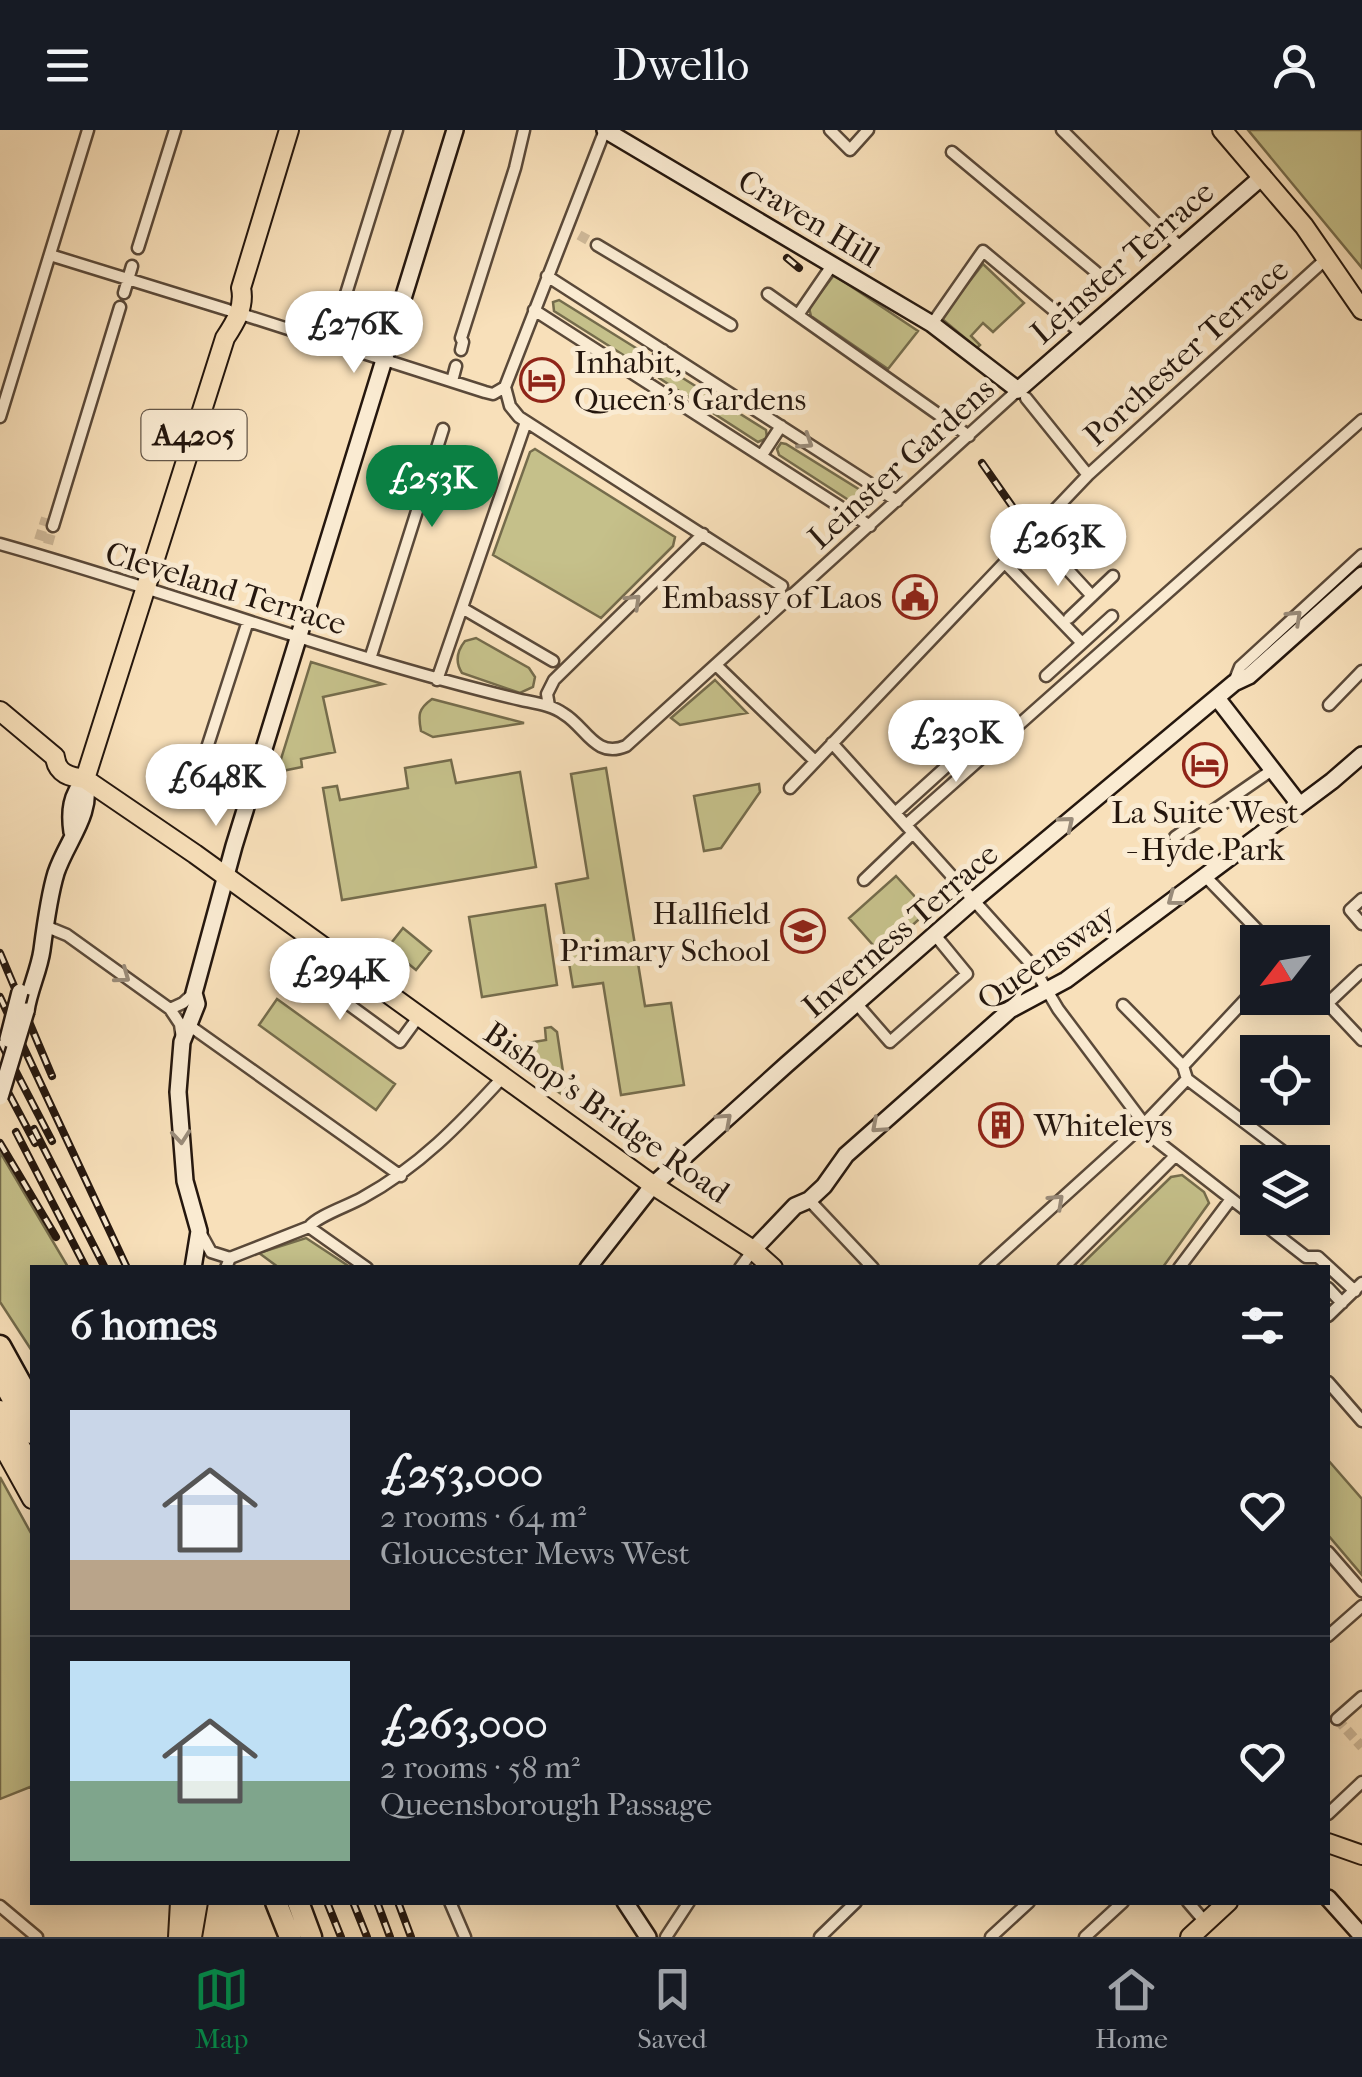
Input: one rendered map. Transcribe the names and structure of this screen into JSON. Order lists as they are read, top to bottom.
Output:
{
  "streets": {
    "main road": ["A4205", "Bishop's Bridge Road"],
    "street": [
      "Craven Hill",
      "Leinster Terrace",
      "Porchester Terrace",
      "Leinster Gardens",
      "Cleveland Terrace",
      "Inverness Terrace",
      "Queensway"
    ]
  },
  "crossings": [
    ["Craven Hill", "Leinster Terrace"],
    ["Craven Hill", "Leinster Gardens"],
    ["Leinster Terrace", "Leinster Gardens"],
    ["A4205", "Cleveland Terrace"],
    ["A4205", "Bishop's Bridge Road"],
    ["Leinster Gardens", "Cleveland Terrace"],
    ["Inverness Terrace", "Bishop's Bridge Road"],
    ["Queensway", "Bishop's Bridge Road"]
  ],
  "one_way": ["Queensway"],
  "places": {
    "hotel": ["Inhabit, Queen's Gardens", "La Suite West - Hyde Park"],
    "public building": ["Embassy of Laos"],
    "school or university": ["Hallfield Primary School"],
    "building": ["Whiteleys"]
  },
  "north": "bottom left",
  "page": {
    "header": "Dwello",
    "price": [
      "£276K",
      "£253K",
      "£263K",
      "£230K",
      "£648K",
      "£294K"
    ],
    "heading": "6 homes",
    "list": [
      {
        "name": "£253,000",
        "note": "2 rooms · 64 m² · Gloucester Mews West"
      },
      {
        "name": "£263,000",
        "note": "2 rooms · 58 m² · Queensborough Passage"
      }
    ],
    "tabs": ["Map", "Saved", "Home"]
  }
}
